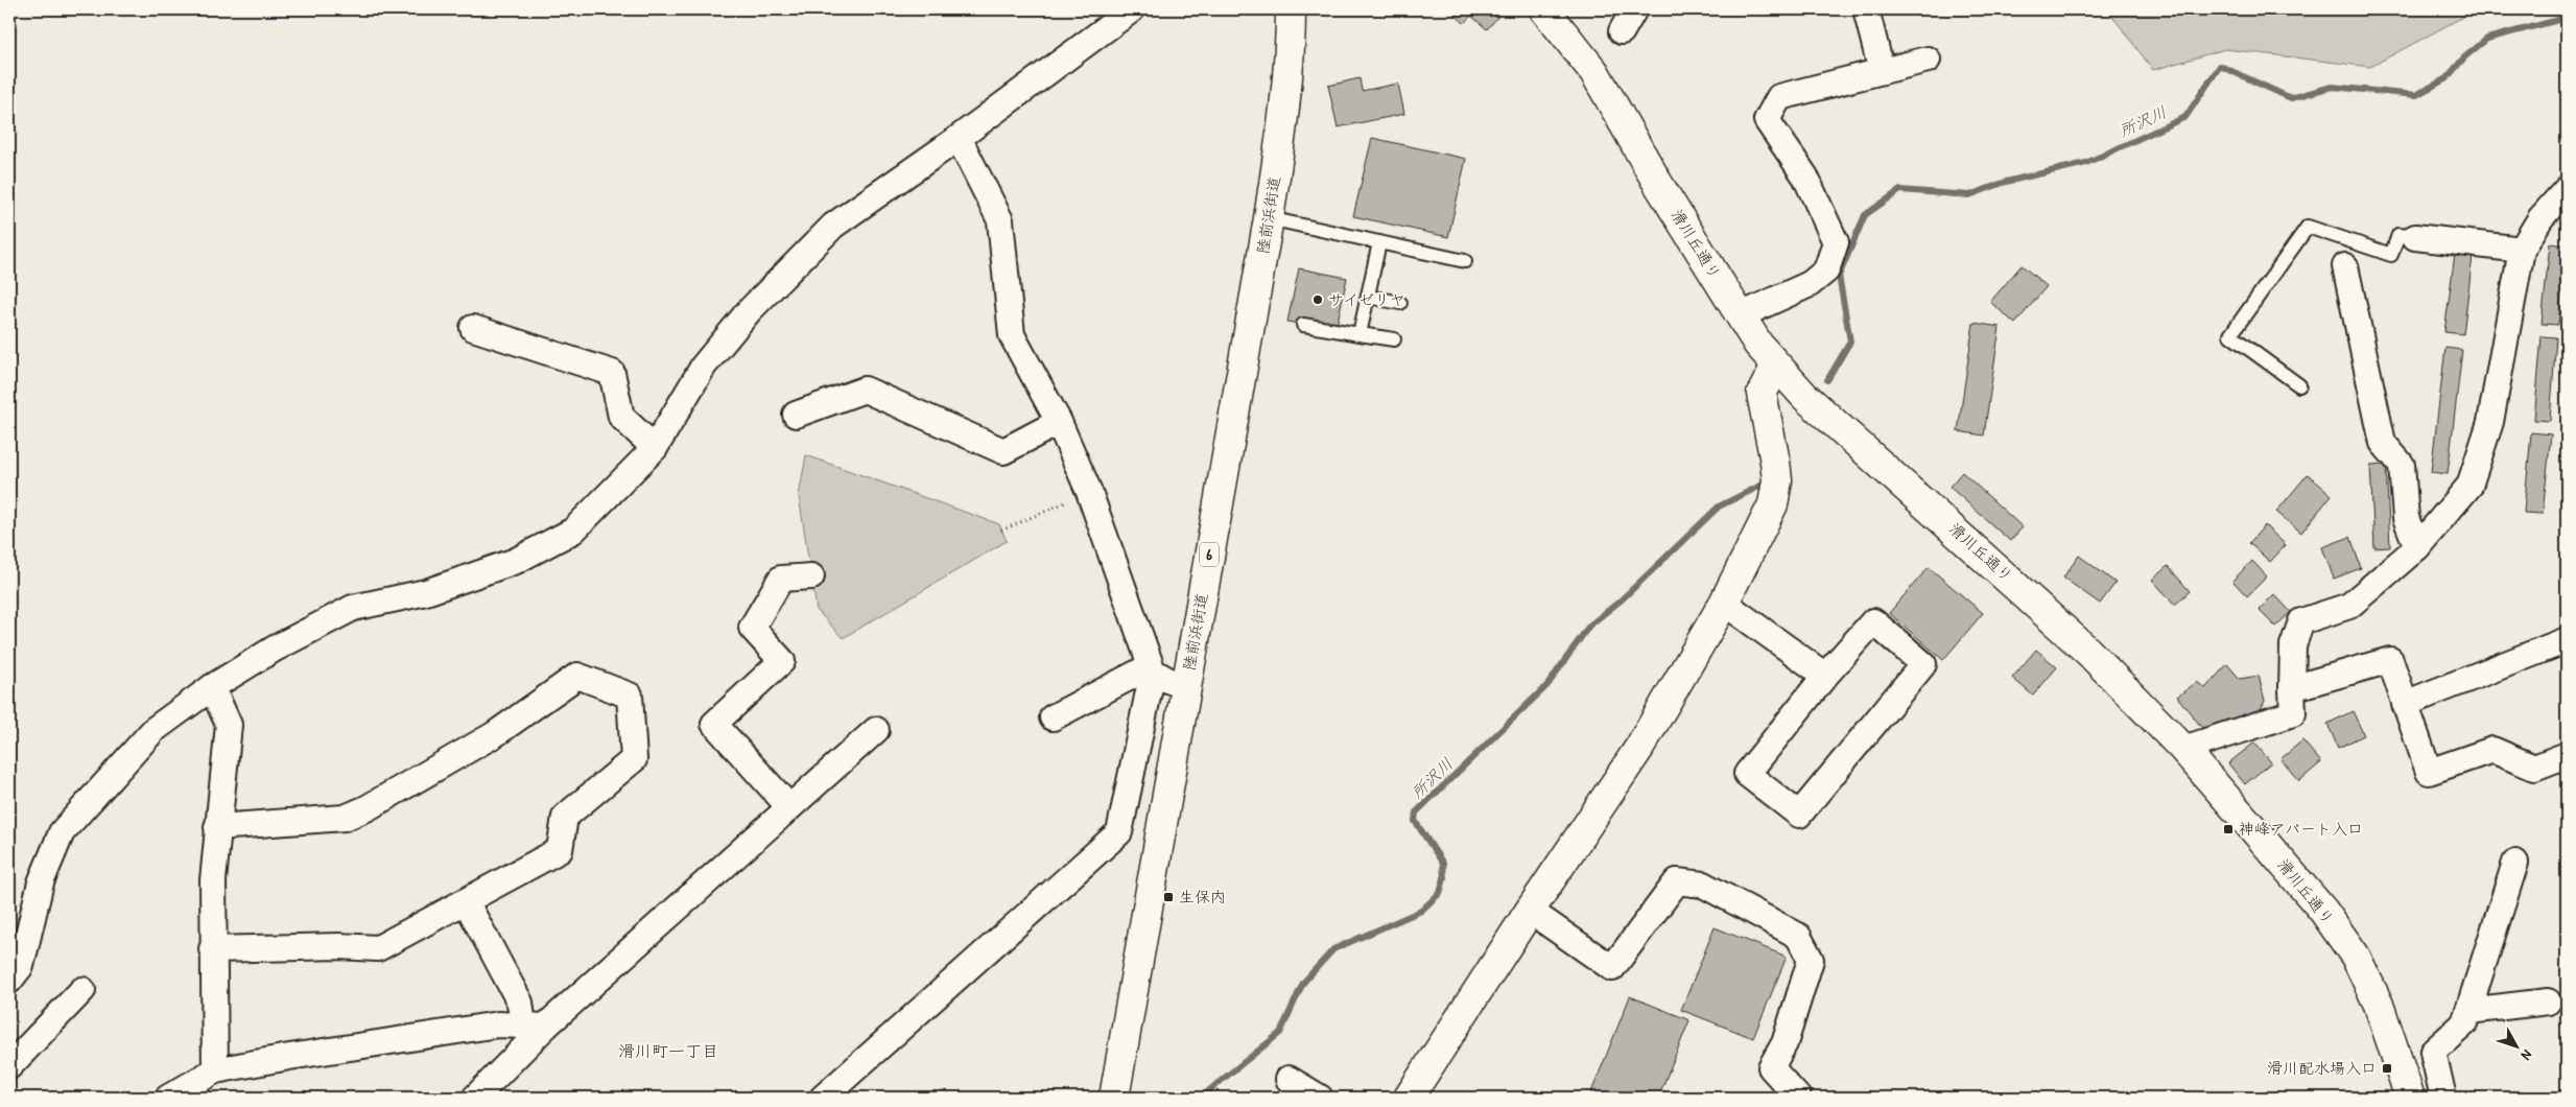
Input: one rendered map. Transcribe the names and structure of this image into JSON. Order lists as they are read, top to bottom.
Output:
{
  "streets": {
    "main road": ["陸前浜街道", "滑川丘通り", "6"]
  },
  "districts": ["滑川町一丁目"],
  "water": ["所沢川"],
  "places": {
    "other": ["サイゼリヤ"],
    "transit": ["神峰アパート入口", "生保内", "滑川配水場入口"]
  },
  "north": "bottom right"
}
